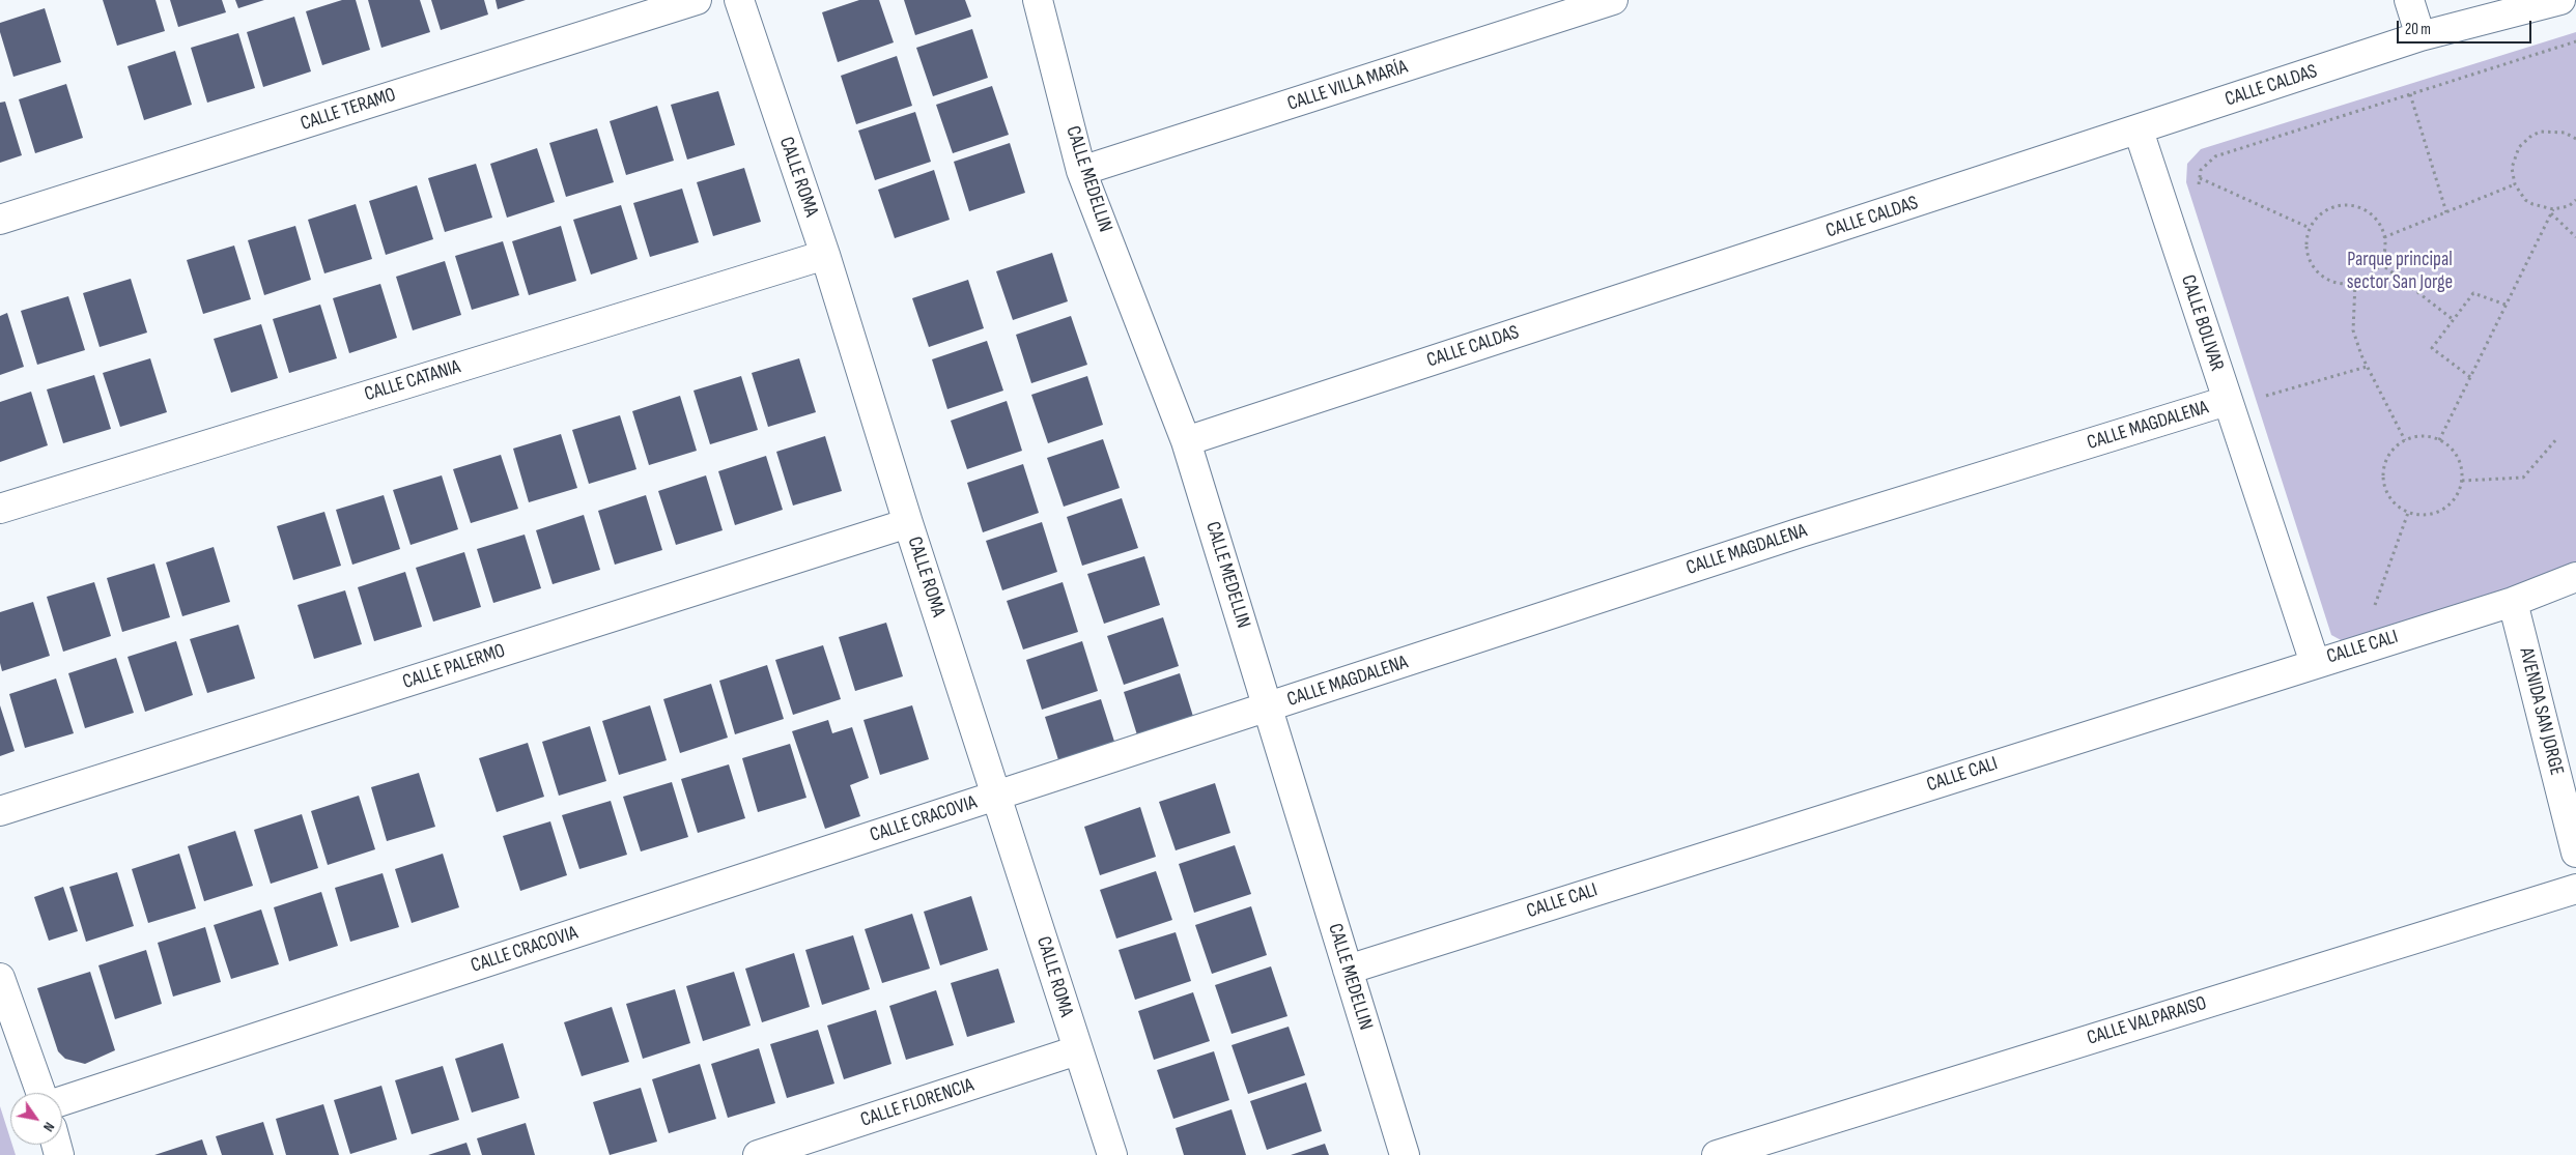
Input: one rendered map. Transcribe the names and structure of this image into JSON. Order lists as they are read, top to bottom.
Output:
{
  "streets": {
    "street": [
      "CALLE VILLA MARÍA",
      "CALLE CALDAS",
      "CALLE TERAMO",
      "CALLE ROMA",
      "CALLE MEDELLIN",
      "CALLE BOLIVAR",
      "CALLE CATANIA",
      "CALLE MAGDALENA",
      "CALLE CALI",
      "CALLE PALERMO",
      "AVENIDA SAN JORGE",
      "CALLE CRACOVIA",
      "CALLE VALPARAISO",
      "CALLE FLORENCIA"
    ]
  },
  "crossings": [
    ["CALLE VILLA MARÍA", "CALLE MEDELLIN"],
    ["CALLE CALDAS", "CALLE MEDELLIN"],
    ["CALLE CALDAS", "CALLE BOLIVAR"],
    ["CALLE ROMA", "CALLE CATANIA"],
    ["CALLE ROMA", "CALLE MAGDALENA"],
    ["CALLE ROMA", "CALLE PALERMO"],
    ["CALLE ROMA", "CALLE CRACOVIA"],
    ["CALLE ROMA", "CALLE FLORENCIA"],
    ["CALLE MEDELLIN", "CALLE MAGDALENA"],
    ["CALLE MEDELLIN", "CALLE CALI"],
    ["CALLE BOLIVAR", "CALLE MAGDALENA"],
    ["CALLE BOLIVAR", "CALLE CALI"],
    ["CALLE MAGDALENA", "CALLE CRACOVIA"],
    ["CALLE CALI", "AVENIDA SAN JORGE"]
  ],
  "parks": ["Parque principal sector San Jorge"],
  "scale_bar": "20 m",
  "north": "bottom right"
}
